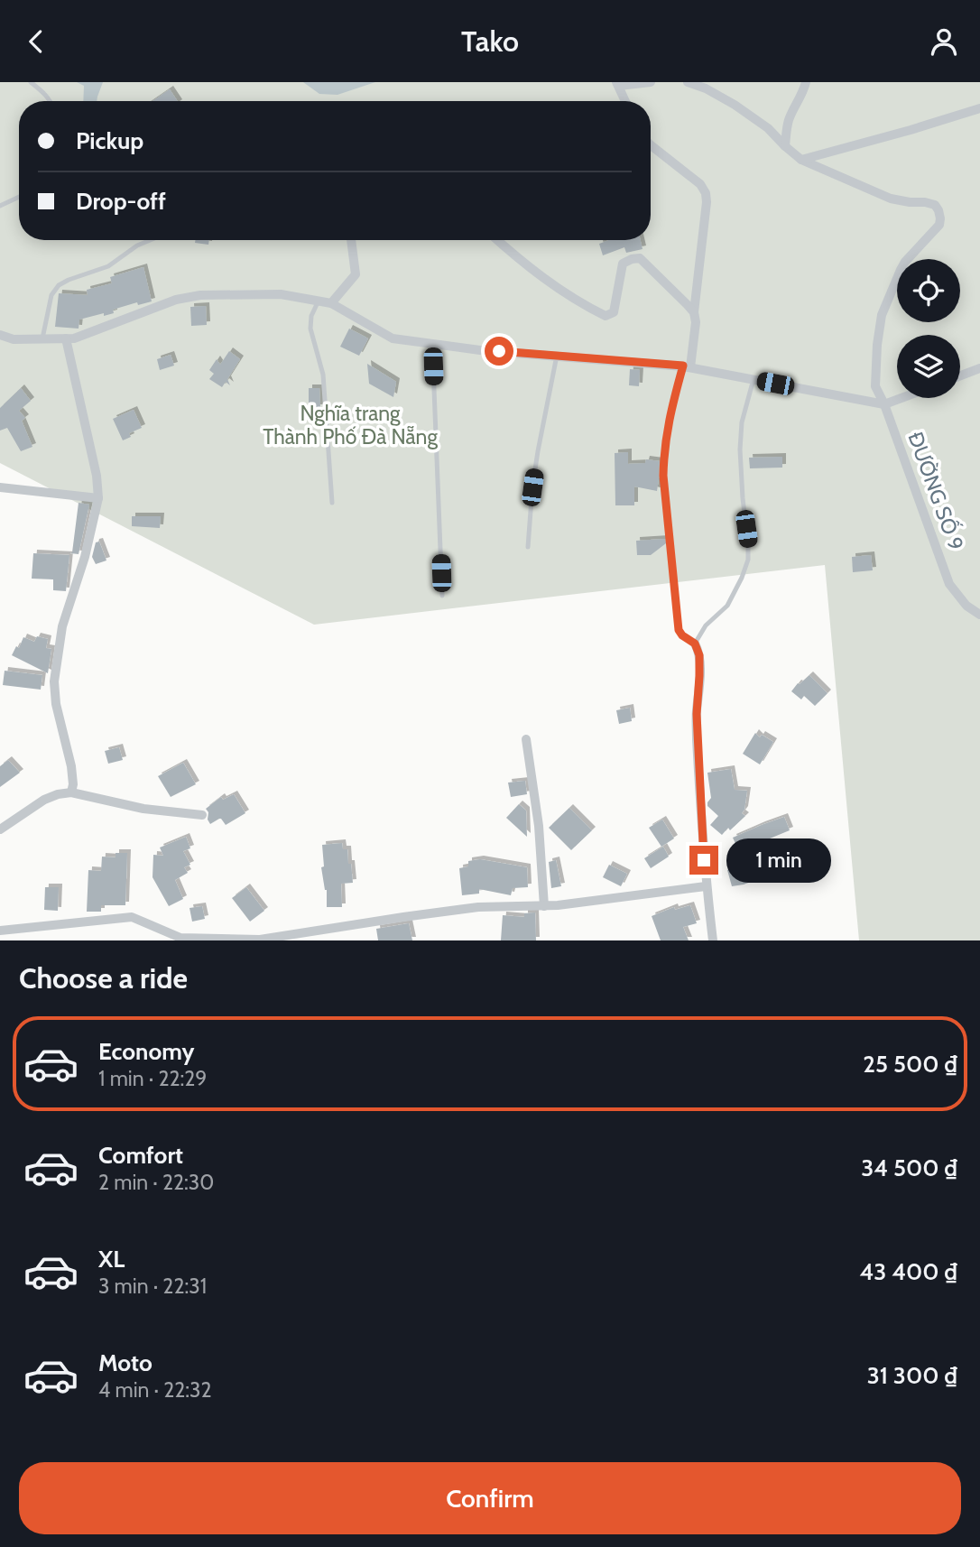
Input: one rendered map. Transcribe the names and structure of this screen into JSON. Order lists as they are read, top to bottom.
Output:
{
  "streets": {
    "street": ["ĐƯỜNG SỐ 9"]
  },
  "parks": ["Nghĩa trang Thành Phố Đà Nẵng"],
  "page": {
    "header": "Tako",
    "banner": ["Pickup", "Drop-off"],
    "bubble": "1 min",
    "heading": "Choose a ride",
    "list": [
      {
        "name": "Economy",
        "note": "1 min · 22:29",
        "value": "25 500 ₫"
      },
      {
        "name": "Comfort",
        "note": "2 min · 22:30",
        "value": "34 500 ₫"
      },
      {
        "name": "XL",
        "note": "3 min · 22:31",
        "value": "43 400 ₫"
      },
      {
        "name": "Moto",
        "note": "4 min · 22:32",
        "value": "31 300 ₫"
      }
    ],
    "buttons": "Confirm"
  }
}
